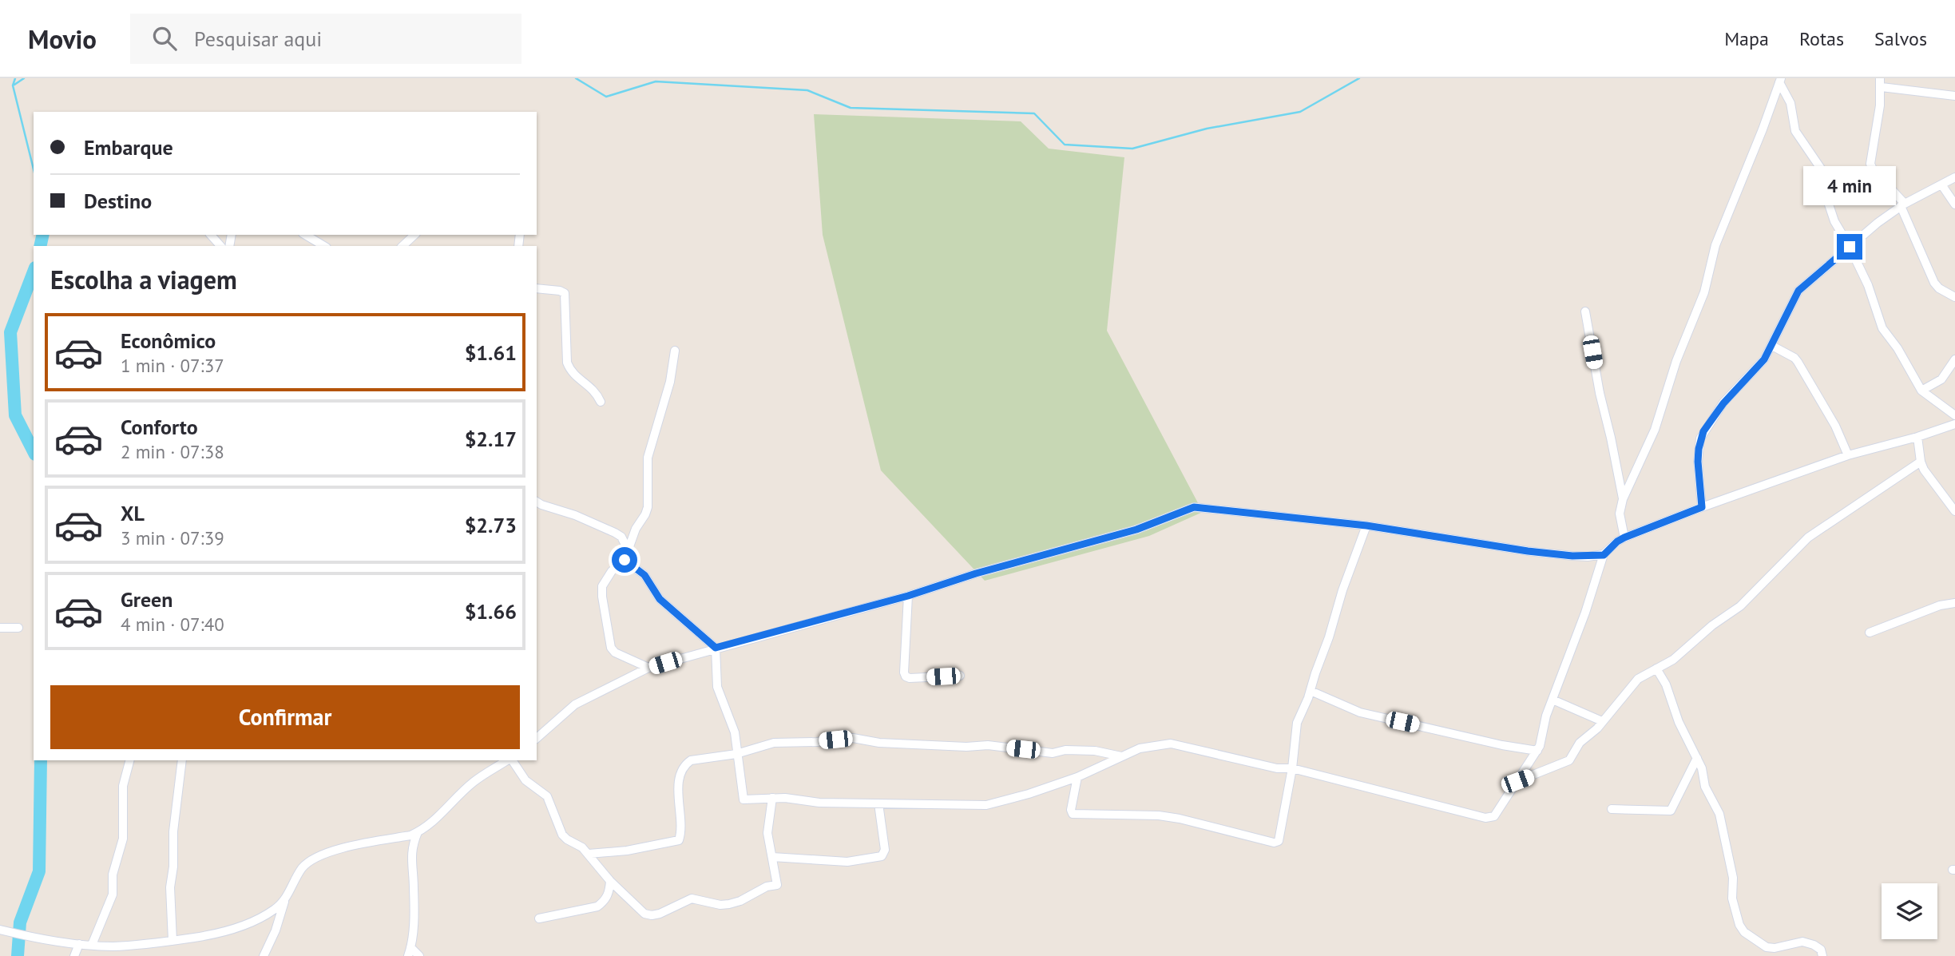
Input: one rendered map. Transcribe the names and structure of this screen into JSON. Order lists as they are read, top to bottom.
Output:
{
  "page": {
    "header": "Movio",
    "search": "Pesquisar aqui",
    "nav": ["Mapa", "Rotas", "Salvos"],
    "banner": ["Embarque", "Destino"],
    "bubble": "4 min",
    "heading": "Escolha a viagem",
    "list": [
      {
        "name": "Econômico",
        "note": "1 min · 07:37",
        "value": "$1.61"
      },
      {
        "name": "Conforto",
        "note": "2 min · 07:38",
        "value": "$2.17"
      },
      {
        "name": "XL",
        "note": "3 min · 07:39",
        "value": "$2.73"
      },
      {
        "name": "Green",
        "note": "4 min · 07:40",
        "value": "$1.66"
      }
    ],
    "buttons": "Confirmar"
  }
}
